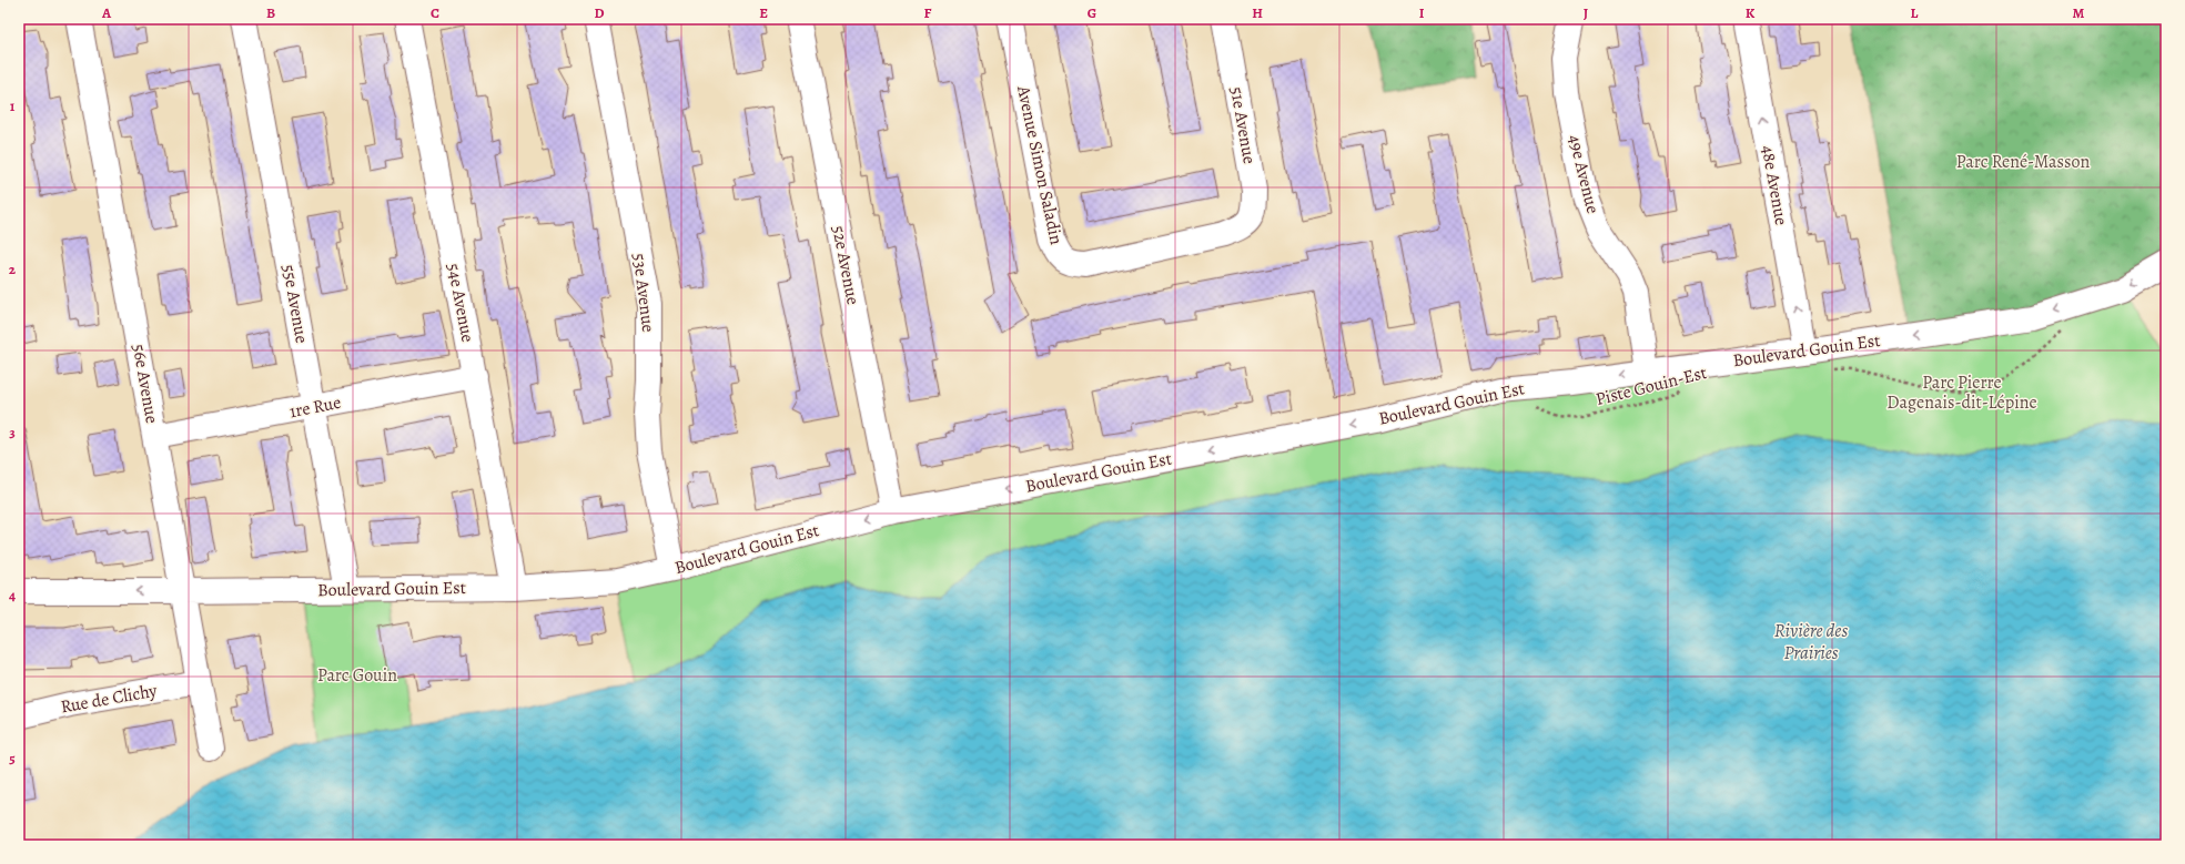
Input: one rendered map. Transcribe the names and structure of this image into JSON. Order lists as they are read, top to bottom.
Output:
{
  "streets": {
    "street": [
      "51e Avenue",
      "Avenue Simon Saladin",
      "49e Avenue",
      "48e Avenue",
      "52e Avenue",
      "53e Avenue",
      "54e Avenue",
      "55e Avenue",
      "Boulevard Gouin Est",
      "56e Avenue",
      "1re Rue",
      "Rue de Clichy"
    ],
    "path": ["Piste Gouin-Est"]
  },
  "crossings": [
    ["51e Avenue", "Avenue Simon Saladin"],
    ["49e Avenue", "Boulevard Gouin Est"],
    ["48e Avenue", "Boulevard Gouin Est"],
    ["52e Avenue", "Boulevard Gouin Est"],
    ["53e Avenue", "Boulevard Gouin Est"],
    ["54e Avenue", "Boulevard Gouin Est"],
    ["54e Avenue", "1re Rue"],
    ["55e Avenue", "Boulevard Gouin Est"],
    ["55e Avenue", "1re Rue"],
    ["Boulevard Gouin Est", "56e Avenue"],
    ["56e Avenue", "1re Rue"],
    ["56e Avenue", "Rue de Clichy"]
  ],
  "one_way": ["48e Avenue", "Boulevard Gouin Est"],
  "water": ["Rivière des Prairies"],
  "parks": ["Parc René-Masson", "Parc Pierre Dagenais-dit-Lépine", "Parc Gouin"],
  "grid": {
    "columns": [
      "A",
      "B",
      "C",
      "D",
      "E",
      "F",
      "G",
      "H",
      "I",
      "J",
      "K",
      "L",
      "M"
    ],
    "rows": [
      "1",
      "2",
      "3",
      "4",
      "5"
    ]
  }
}
